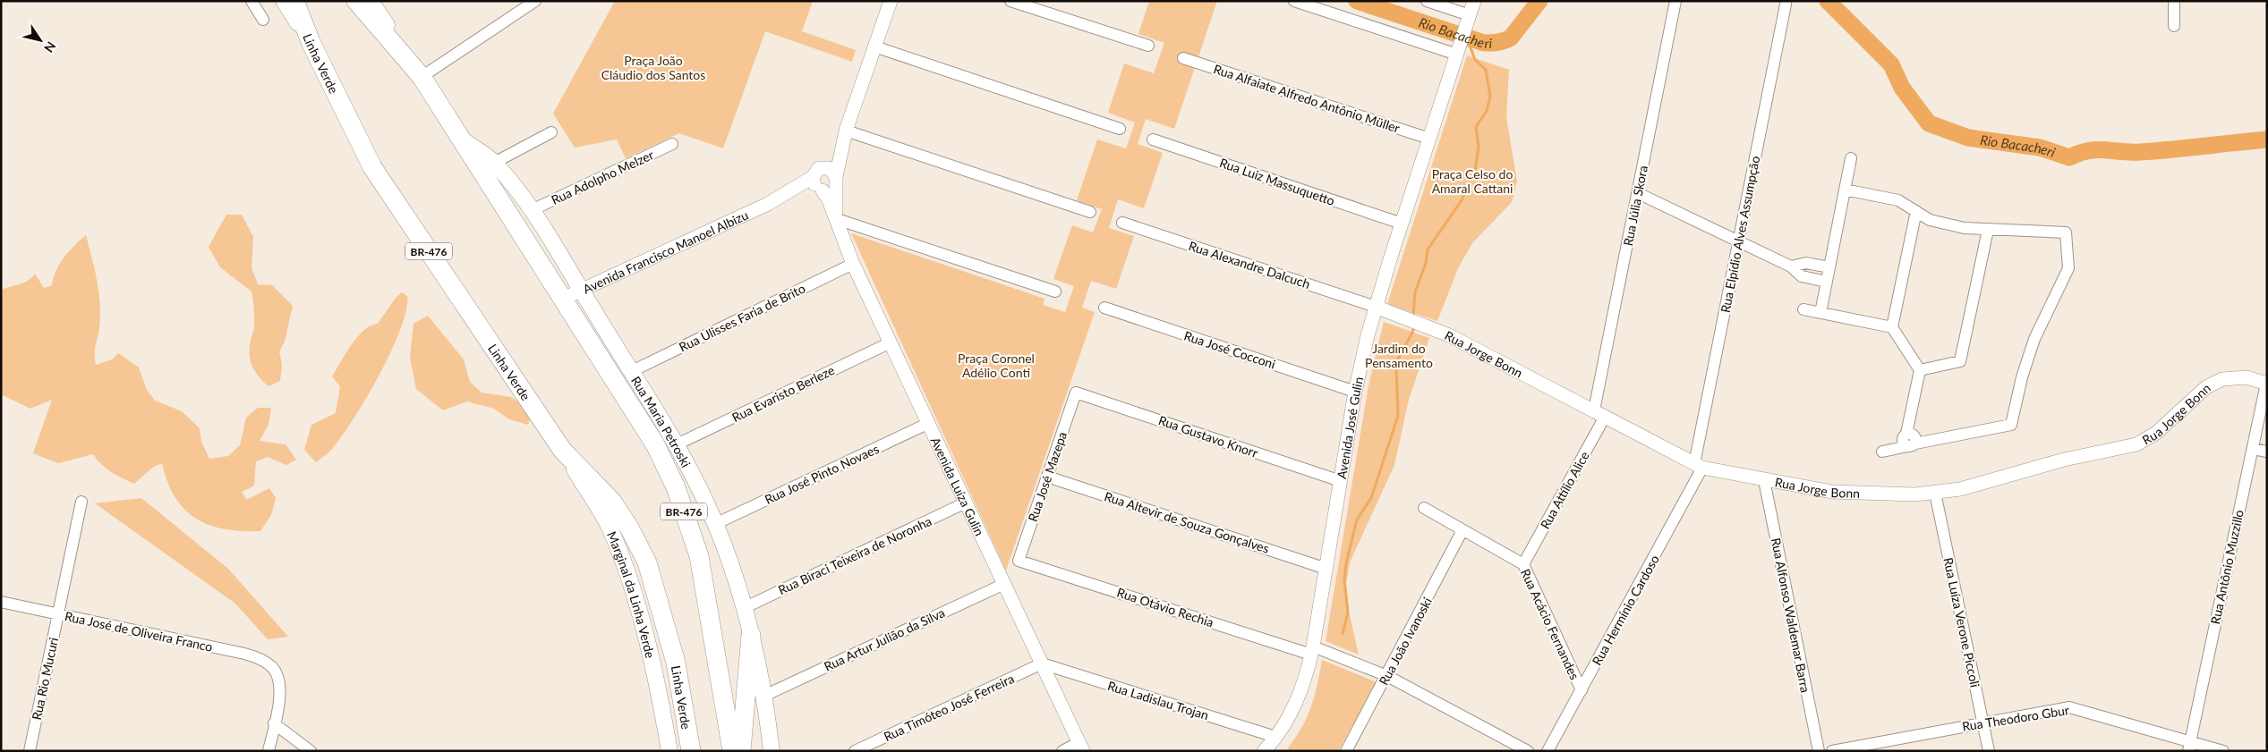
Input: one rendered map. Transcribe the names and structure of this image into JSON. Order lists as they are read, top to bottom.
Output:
{
  "streets": {
    "highway": ["Linha Verde", "BR-476"],
    "main road": ["Rua Maria Petroski", "Marginal da Linha Verde"],
    "street": [
      "Rua Alfaiate Alfredo Antônio Müller",
      "Rua Adolpho Melzer",
      "Rua Luiz Massuquetto",
      "Rua Júlia Skora",
      "Rua Elpídio Alves Assumpção",
      "Avenida Francisco Manoel Albizu",
      "Rua Alexandre Dalcuch",
      "Rua Ulisses Faria de Brito",
      "Rua José Cocconi",
      "Rua Jorge Bonn",
      "Rua Evaristo Berleze",
      "Avenida José Gulin",
      "Rua Gustavo Knorr",
      "Rua José Pinto Novaes",
      "Rua José Mazepa",
      "Avenida Luíza Gulin",
      "Rua Attílio Alice",
      "Rua Altevir de Souza Gonçalves",
      "Rua Biraci Teixeira de Noronha",
      "Rua Antônio Muzzillo",
      "Rua Otávio Rechia",
      "Rua Hermínio Cardoso",
      "Rua Alfonso Waldemar Barra",
      "Rua Luíza Verone Piccoli",
      "Rua Acácio Fernandes",
      "Rua José de Oliveira Franco",
      "Rua Artur Julião da Silva",
      "Rua João Ivanoski",
      "Rua Rio Mucuri",
      "Rua Ladislau Trojan",
      "Rua Timóteo José Ferreira",
      "Rua Theodoro Gbur"
    ]
  },
  "crossings": [
    ["Linha Verde", "Marginal da Linha Verde"],
    ["Rua Alfaiate Alfredo Antônio Müller", "Avenida José Gulin"],
    ["Rua Adolpho Melzer", "Rua Maria Petroski"],
    ["Rua Luiz Massuquetto", "Avenida José Gulin"],
    ["Rua Júlia Skora", "Rua Jorge Bonn"],
    ["Rua Júlia Skora", "Rua Attílio Alice"],
    ["Rua Elpídio Alves Assumpção", "Rua Jorge Bonn"],
    ["Rua Elpídio Alves Assumpção", "Rua Hermínio Cardoso"],
    ["BR-476", "Avenida Francisco Manoel Albizu"],
    ["BR-476", "Rua Maria Petroski"],
    ["Avenida Francisco Manoel Albizu", "Rua Maria Petroski"],
    ["Avenida Francisco Manoel Albizu", "Avenida Luíza Gulin"],
    ["Rua Alexandre Dalcuch", "Rua Jorge Bonn"],
    ["Rua Alexandre Dalcuch", "Avenida José Gulin"],
    ["Rua Ulisses Faria de Brito", "Rua Maria Petroski"],
    ["Rua Ulisses Faria de Brito", "Avenida Luíza Gulin"],
    ["Rua José Cocconi", "Avenida José Gulin"],
    ["Rua Jorge Bonn", "Avenida José Gulin"],
    ["Rua Jorge Bonn", "Rua Attílio Alice"],
    ["Rua Jorge Bonn", "Rua Antônio Muzzillo"],
    ["Rua Jorge Bonn", "Rua Hermínio Cardoso"],
    ["Rua Jorge Bonn", "Rua Alfonso Waldemar Barra"],
    ["Rua Jorge Bonn", "Rua Luíza Verone Piccoli"],
    ["Rua Evaristo Berleze", "Rua Maria Petroski"],
    ["Rua Evaristo Berleze", "Avenida Luíza Gulin"],
    ["Rua Maria Petroski", "Rua José Pinto Novaes"],
    ["Rua Maria Petroski", "Rua Biraci Teixeira de Noronha"],
    ["Rua Maria Petroski", "Rua Artur Julião da Silva"],
    ["Avenida José Gulin", "Rua Gustavo Knorr"],
    ["Avenida José Gulin", "Rua Altevir de Souza Gonçalves"],
    ["Avenida José Gulin", "Rua Otávio Rechia"],
    ["Avenida José Gulin", "Rua Ladislau Trojan"],
    ["Rua Gustavo Knorr", "Rua José Mazepa"],
    ["Rua José Pinto Novaes", "Avenida Luíza Gulin"],
    ["Rua José Mazepa", "Rua Altevir de Souza Gonçalves"],
    ["Rua José Mazepa", "Rua Otávio Rechia"],
    ["Avenida Luíza Gulin", "Rua Biraci Teixeira de Noronha"],
    ["Avenida Luíza Gulin", "Rua Artur Julião da Silva"],
    ["Avenida Luíza Gulin", "Rua Ladislau Trojan"],
    ["Avenida Luíza Gulin", "Rua Timóteo José Ferreira"],
    ["Rua Attílio Alice", "Rua Acácio Fernandes"],
    ["Rua Antônio Muzzillo", "Rua Theodoro Gbur"],
    ["Rua Otávio Rechia", "Rua João Ivanoski"],
    ["Rua Hermínio Cardoso", "Rua Acácio Fernandes"],
    ["Rua Luíza Verone Piccoli", "Rua Theodoro Gbur"],
    ["Rua Acácio Fernandes", "Rua João Ivanoski"],
    ["Rua José de Oliveira Franco", "Rua Rio Mucuri"],
    ["Rua Ladislau Trojan", "Rua Timóteo José Ferreira"]
  ],
  "water": ["Rio Bacacheri"],
  "parks": [
    "Praça João Cláudio dos Santos",
    "Praça Celso do Amaral Cattani",
    "Jardim do Pensamento",
    "Praça Coronel Adélio Conti"
  ],
  "north": "bottom right"
}
